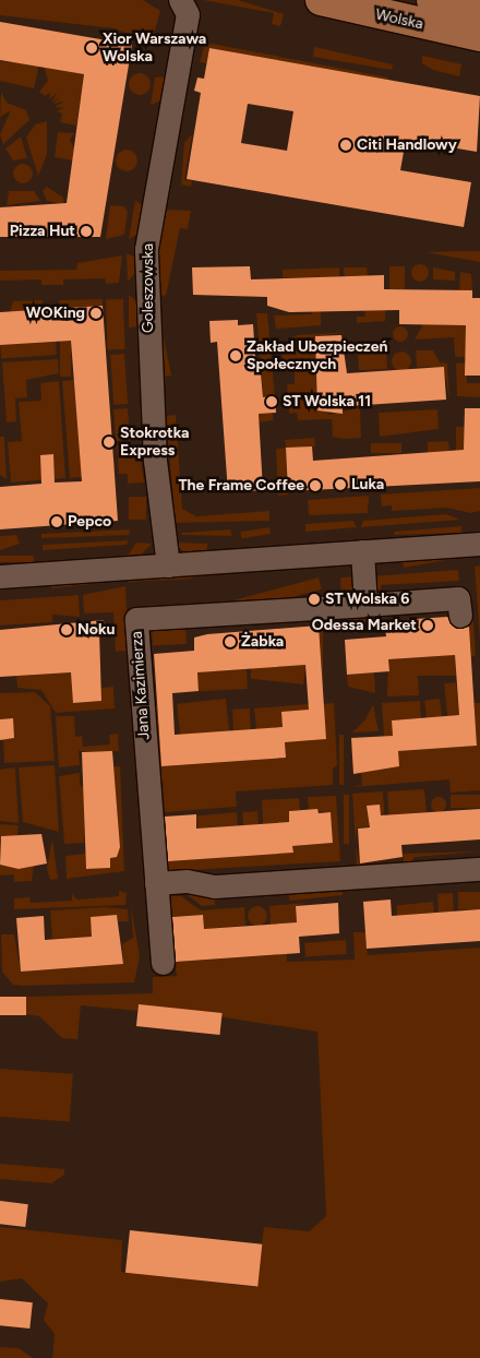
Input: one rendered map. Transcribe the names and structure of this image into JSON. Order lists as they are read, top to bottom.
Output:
{
  "streets": {
    "main road": ["Wolska"],
    "street": ["Goleszowska", "Jana Kazimierza"]
  },
  "places": [
    "Xior Warszawa Wolska",
    "Citi Handlowy",
    "Pizza Hut",
    "WOKing",
    "Zakład Ubezpieczeń Społecznych",
    "ST Wolska 11",
    "Stokrotka Express",
    "Luka",
    "The Frame Coffee",
    "Pepco",
    "ST Wolska 6",
    "Odessa Market",
    "Noku",
    "Żabka"
  ]
}
